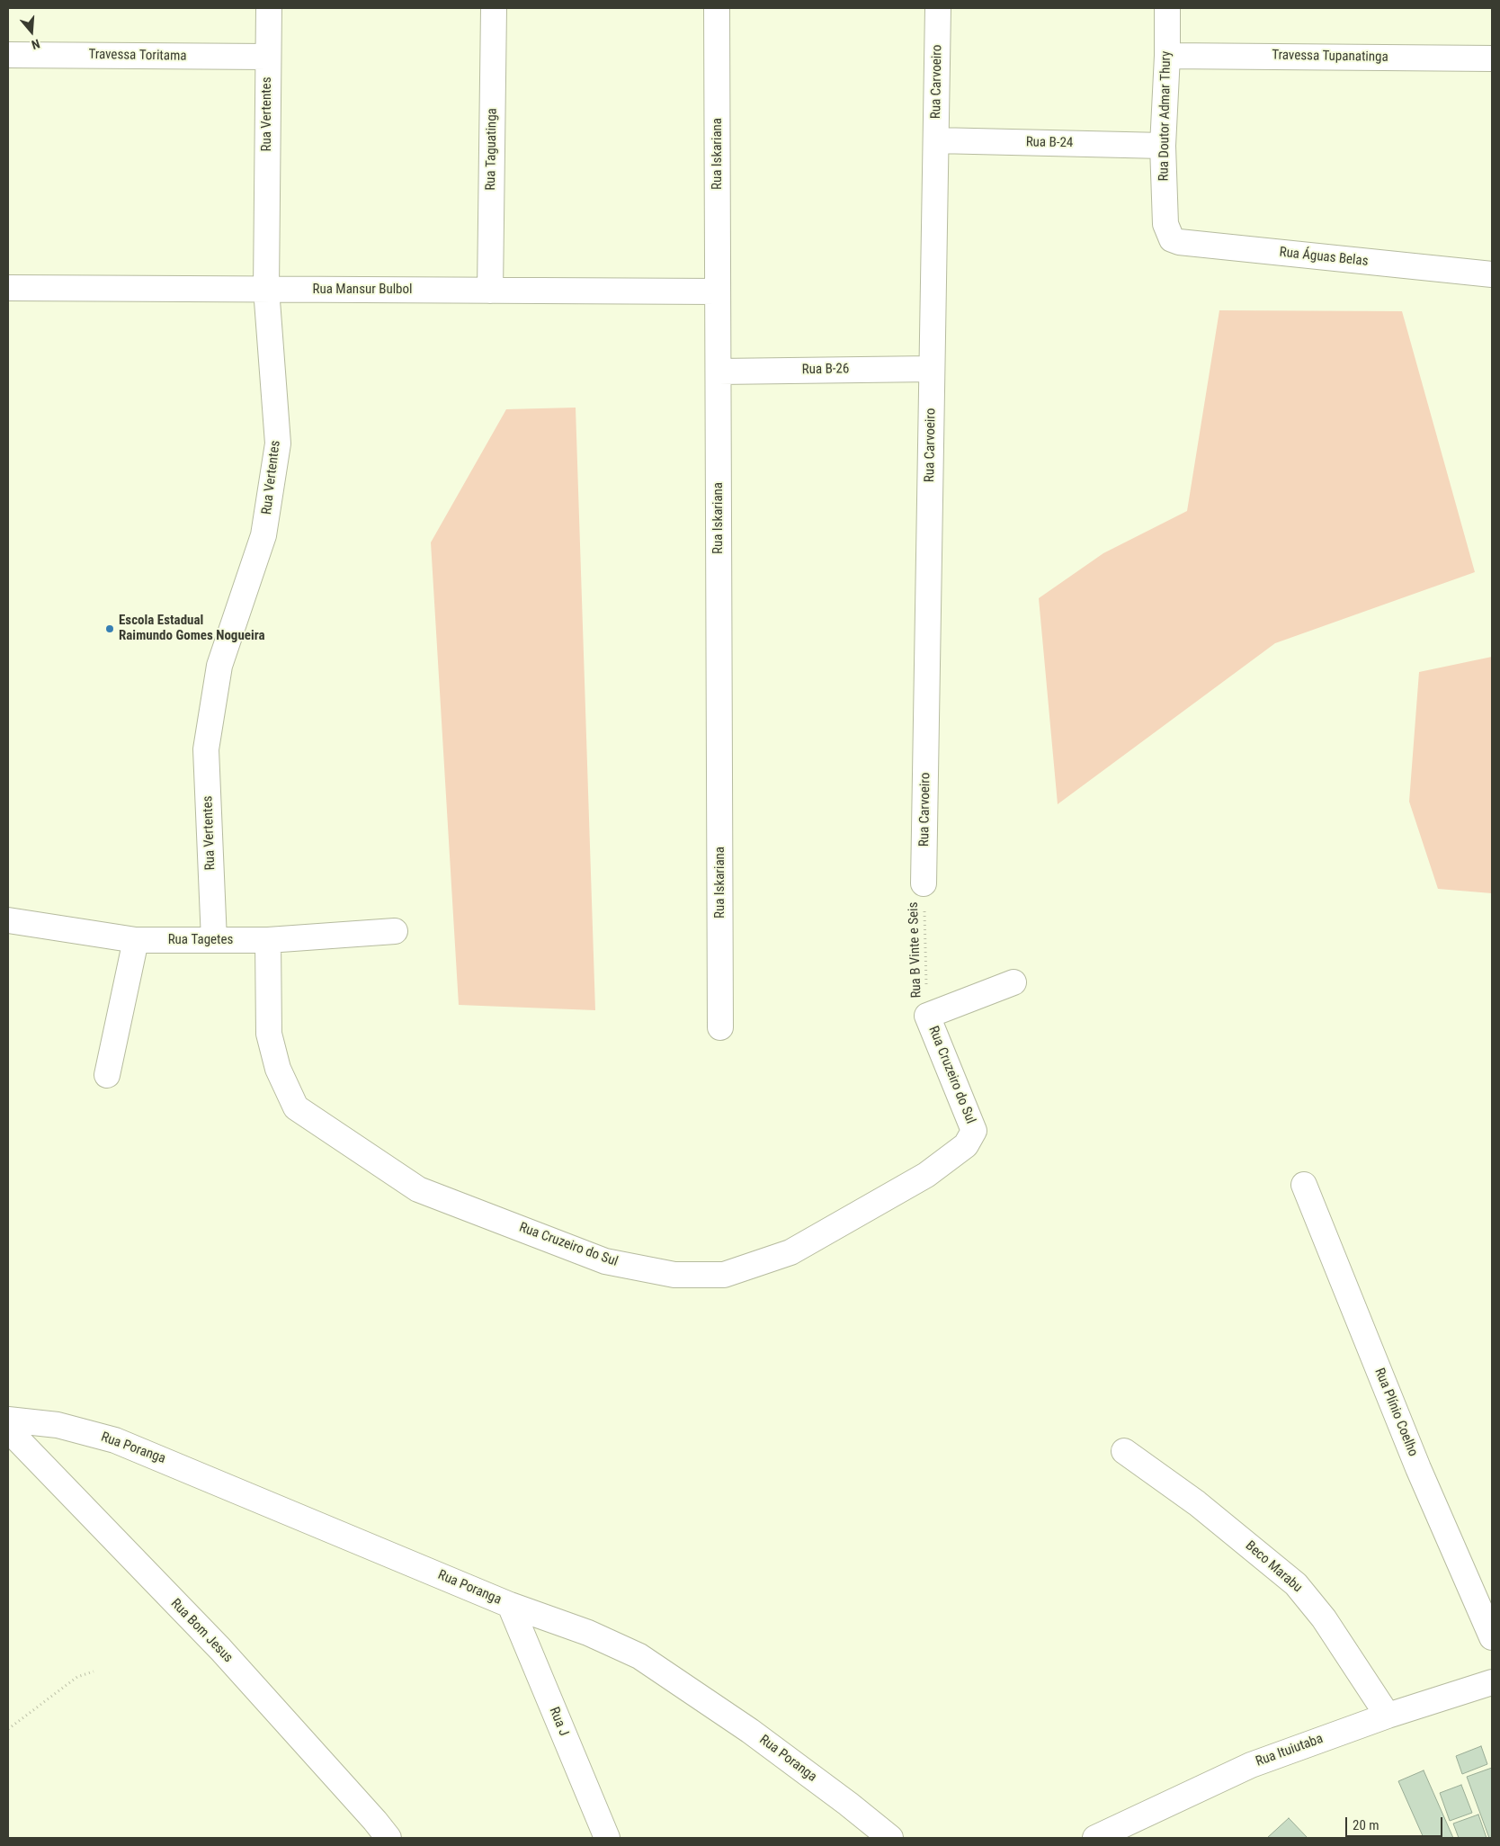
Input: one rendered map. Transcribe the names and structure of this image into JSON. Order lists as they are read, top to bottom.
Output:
{
  "streets": {
    "street": [
      "Travessa Toritama",
      "Travessa Tupanatinga",
      "Rua Carvoeiro",
      "Rua Vertentes",
      "Rua Doutor Admar Thury",
      "Rua B-24",
      "Rua Taguatinga",
      "Rua Iskariana",
      "Rua Águas Belas",
      "Rua Mansur Bulbol",
      "Rua B-26",
      "Rua Tagetes",
      "Rua Cruzeiro do Sul",
      "Rua Plínio Coelho",
      "Rua Poranga",
      "Beco Marabu",
      "Rua Bom Jesus",
      "Rua J",
      "Rua Ituiutaba"
    ],
    "path": ["Rua B Vinte e Seis"]
  },
  "crossings": [
    ["Travessa Toritama", "Rua Vertentes"],
    ["Travessa Tupanatinga", "Rua Doutor Admar Thury"],
    ["Rua Carvoeiro", "Rua B-24"],
    ["Rua Carvoeiro", "Rua B-26"],
    ["Rua Carvoeiro", "Rua B Vinte e Seis"],
    ["Rua Vertentes", "Rua Mansur Bulbol"],
    ["Rua Vertentes", "Rua Tagetes"],
    ["Rua Doutor Admar Thury", "Rua B-24"],
    ["Rua Doutor Admar Thury", "Rua Águas Belas"],
    ["Rua Taguatinga", "Rua Mansur Bulbol"],
    ["Rua Iskariana", "Rua Mansur Bulbol"],
    ["Rua Iskariana", "Rua B-26"],
    ["Rua Tagetes", "Rua Cruzeiro do Sul"],
    ["Rua B Vinte e Seis", "Rua Cruzeiro do Sul"],
    ["Rua Poranga", "Rua J"],
    ["Beco Marabu", "Rua Ituiutaba"]
  ],
  "places": ["Escola Estadual Raimundo Gomes Nogueira"],
  "scale_bar": "20 m",
  "north": "bottom"
}
